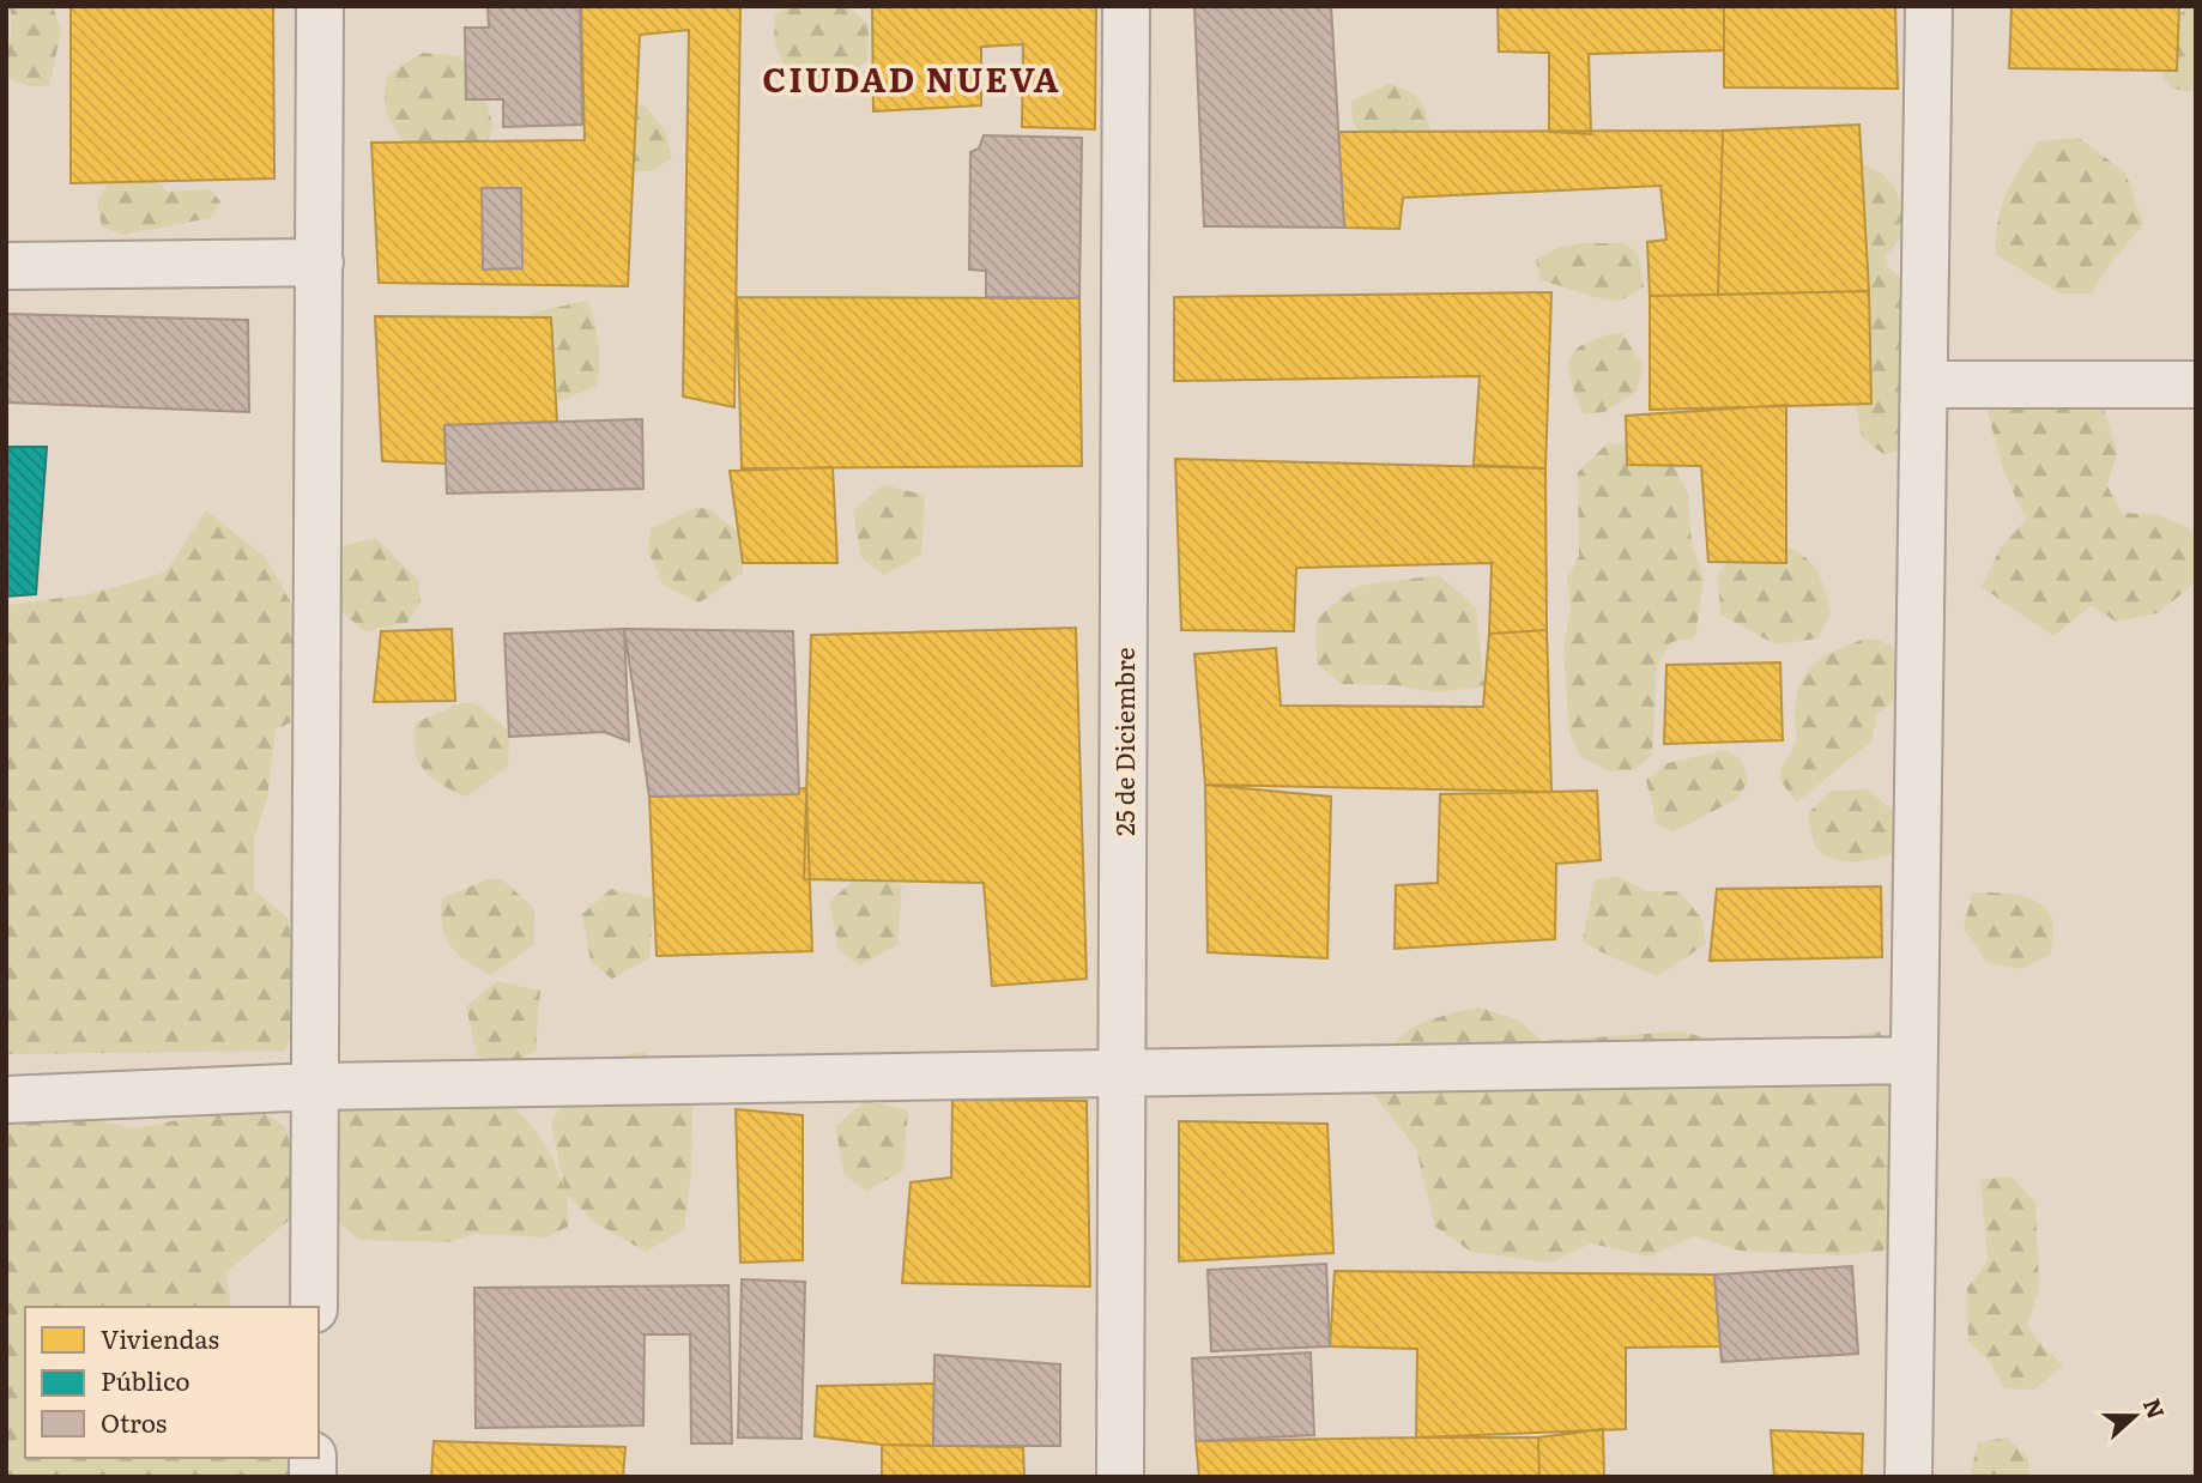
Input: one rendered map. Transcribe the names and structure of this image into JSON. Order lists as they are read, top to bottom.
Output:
{
  "streets": {
    "street": ["25 de Diciembre"]
  },
  "districts": ["CIUDAD NUEVA"],
  "legend": ["Viviendas", "Público", "Otros"],
  "north": "right"
}
